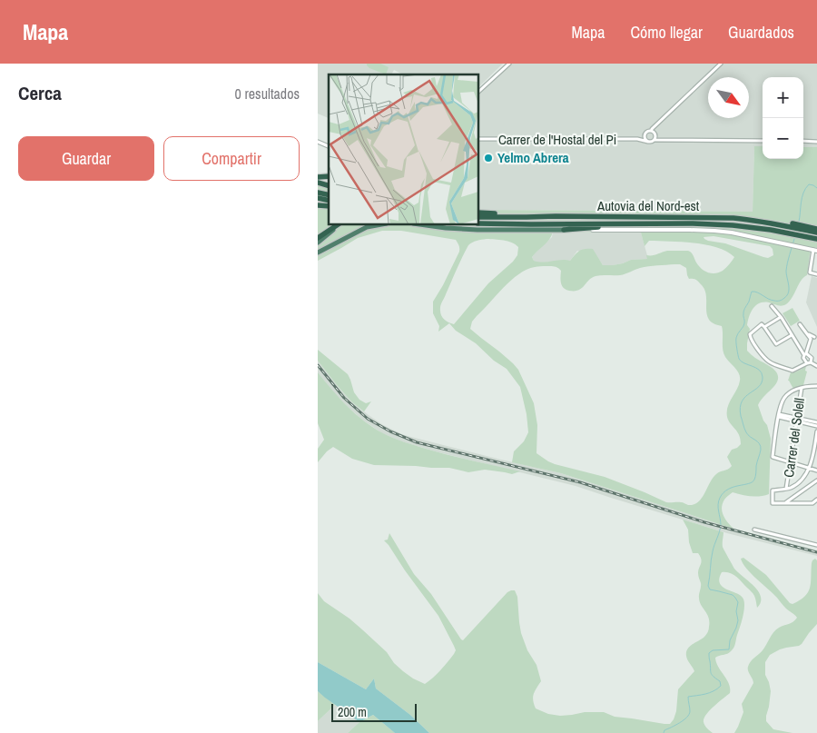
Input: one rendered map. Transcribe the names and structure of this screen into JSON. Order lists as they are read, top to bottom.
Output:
{
  "streets": {
    "highway": ["Autovia del Nord-est"],
    "street": ["Carrer de l'Hostal del Pi", "Carrer del Solell"]
  },
  "places": ["Yelmo Abrera"],
  "scale_bar": "200 m",
  "north": "bottom right",
  "page": {
    "header": "Mapa",
    "nav": ["Mapa", "Cómo llegar", "Guardados"],
    "heading": ["Cerca", "0 resultados"],
    "map_buttons": ["+", "−"],
    "buttons": ["Guardar", "Compartir"],
    "scale": "200 m"
  }
}
